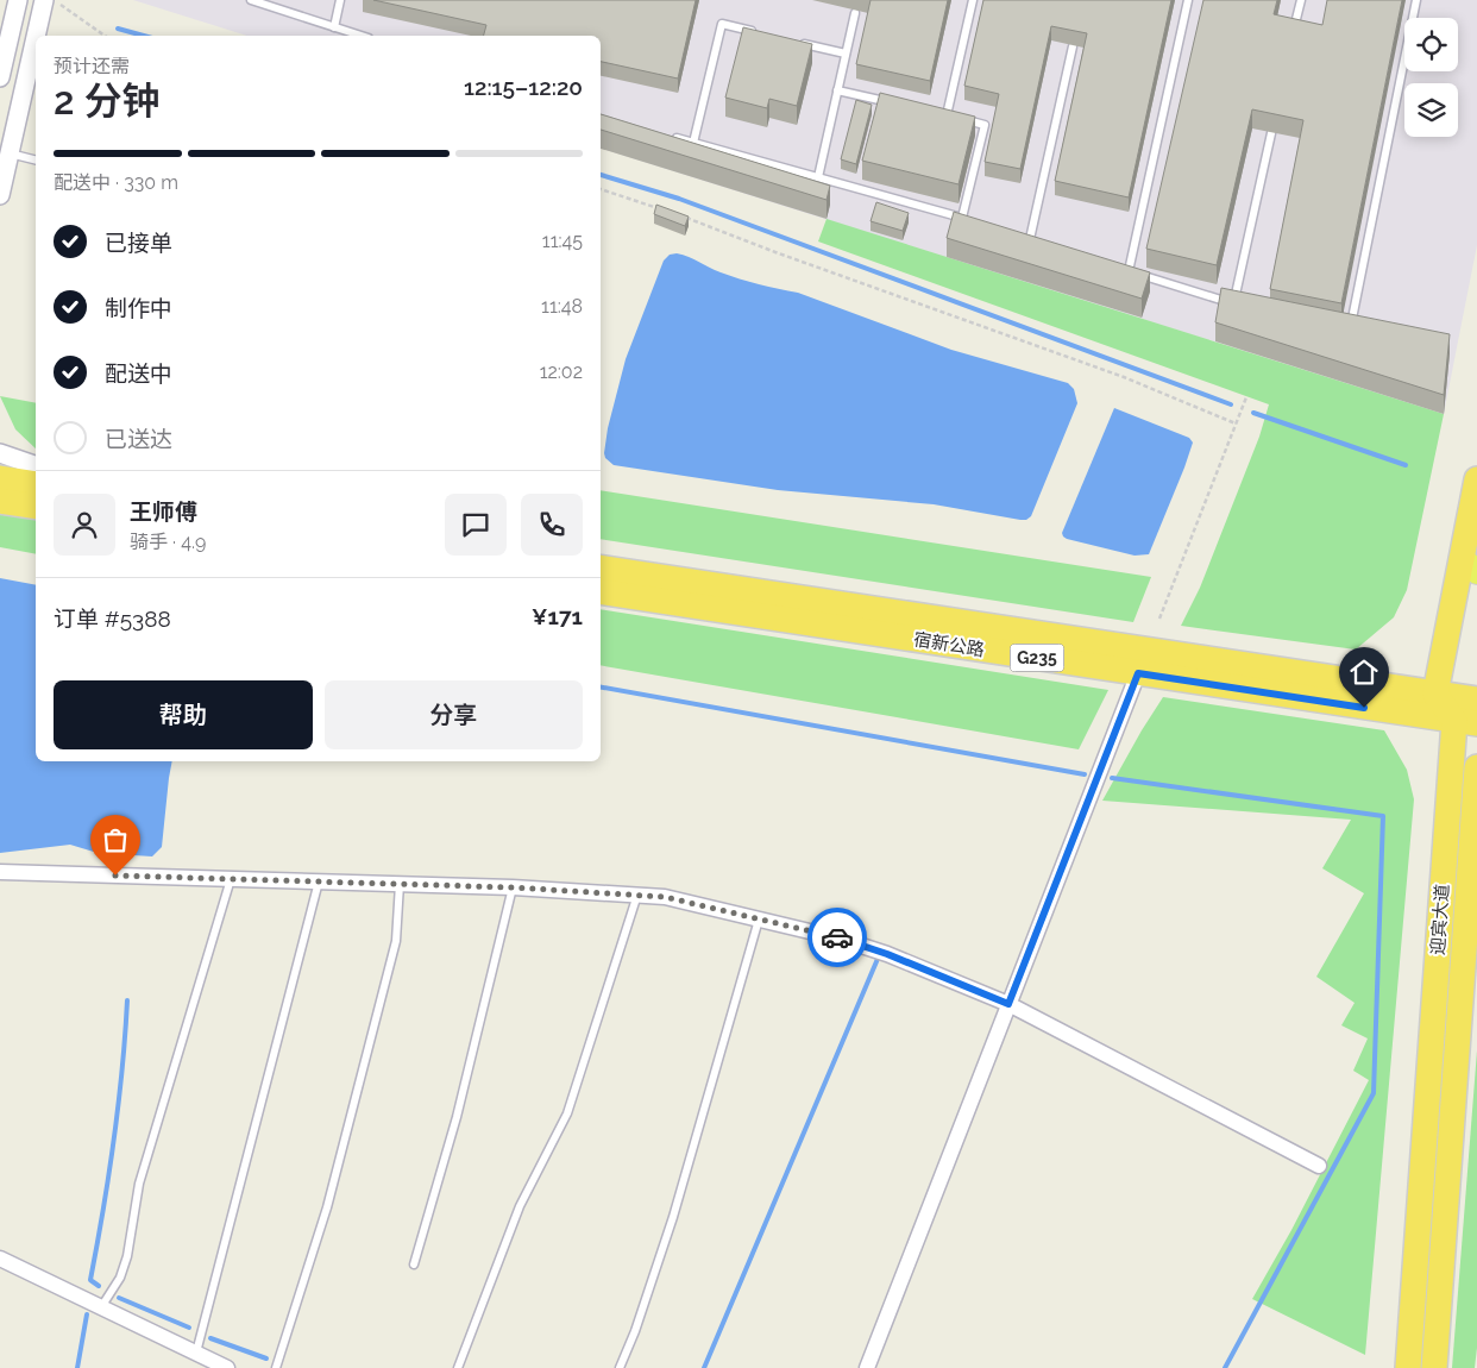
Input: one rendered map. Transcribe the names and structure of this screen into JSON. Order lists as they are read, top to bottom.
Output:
{
  "streets": {
    "highway": ["宿新公路", "G235", "迎宾大道"]
  },
  "crossings": [
    ["宿新公路", "迎宾大道"]
  ],
  "page": {
    "heading": ["2 分钟", "预计还需", "12:15–12:20"],
    "panel": [
      "王师傅",
      "骑手 · 4.9",
      "订单 #5388",
      "¥171"
    ],
    "bar": "配送中 · 330 m",
    "list": [
      ["已接单", "11:45"],
      ["制作中", "11:48"],
      ["配送中", "12:02"],
      "已送达"
    ],
    "buttons": ["帮助", "分享"]
  }
}
